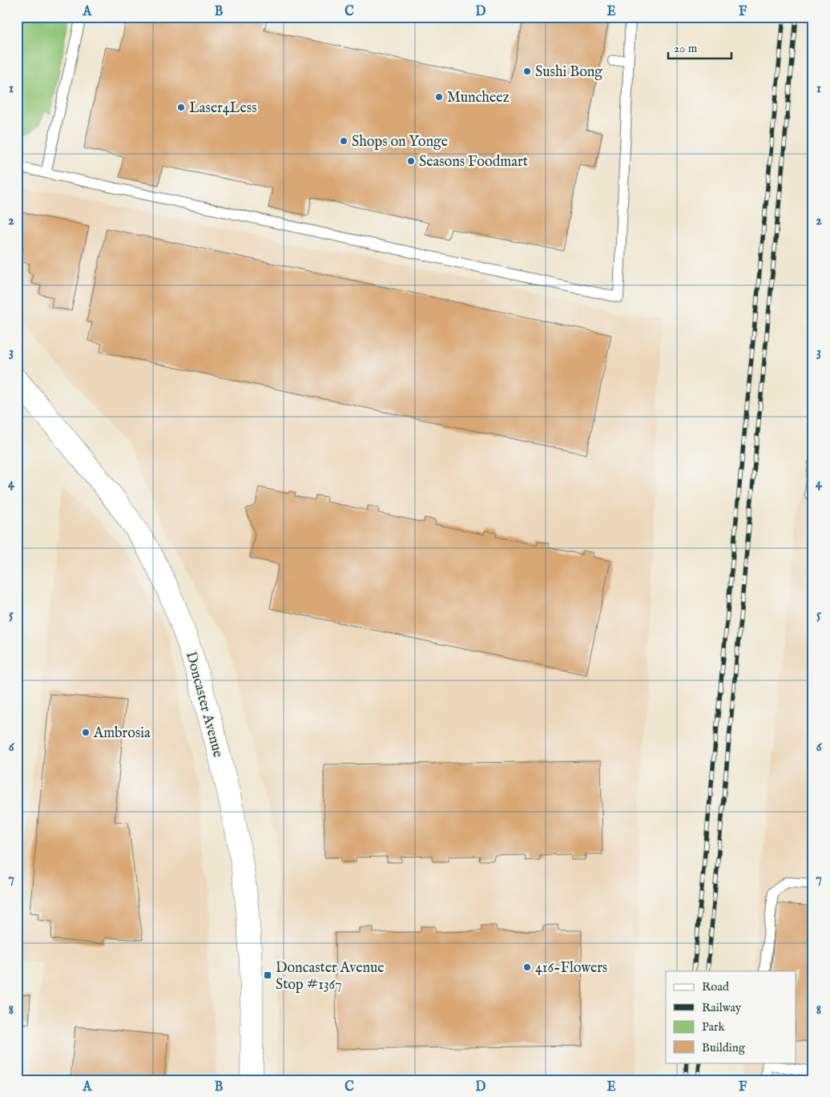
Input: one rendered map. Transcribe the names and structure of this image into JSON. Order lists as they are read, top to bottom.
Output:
{
  "streets": {
    "street": ["Doncaster Avenue"]
  },
  "places": {
    "other": [
      "Sushi Bong",
      "Muncheez",
      "Laser4Less",
      "Shops on Yonge",
      "Seasons Foodmart",
      "Ambrosia",
      "416-Flowers"
    ],
    "transit": ["Doncaster Avenue Stop #1367"]
  },
  "legend": [
    "Road",
    "Railway",
    "Park",
    "Building"
  ],
  "scale_bar": "20 m",
  "grid": {
    "columns": [
      "A",
      "B",
      "C",
      "D",
      "E",
      "F"
    ],
    "rows": [
      "1",
      "2",
      "3",
      "4",
      "5",
      "6",
      "7",
      "8"
    ]
  }
}
